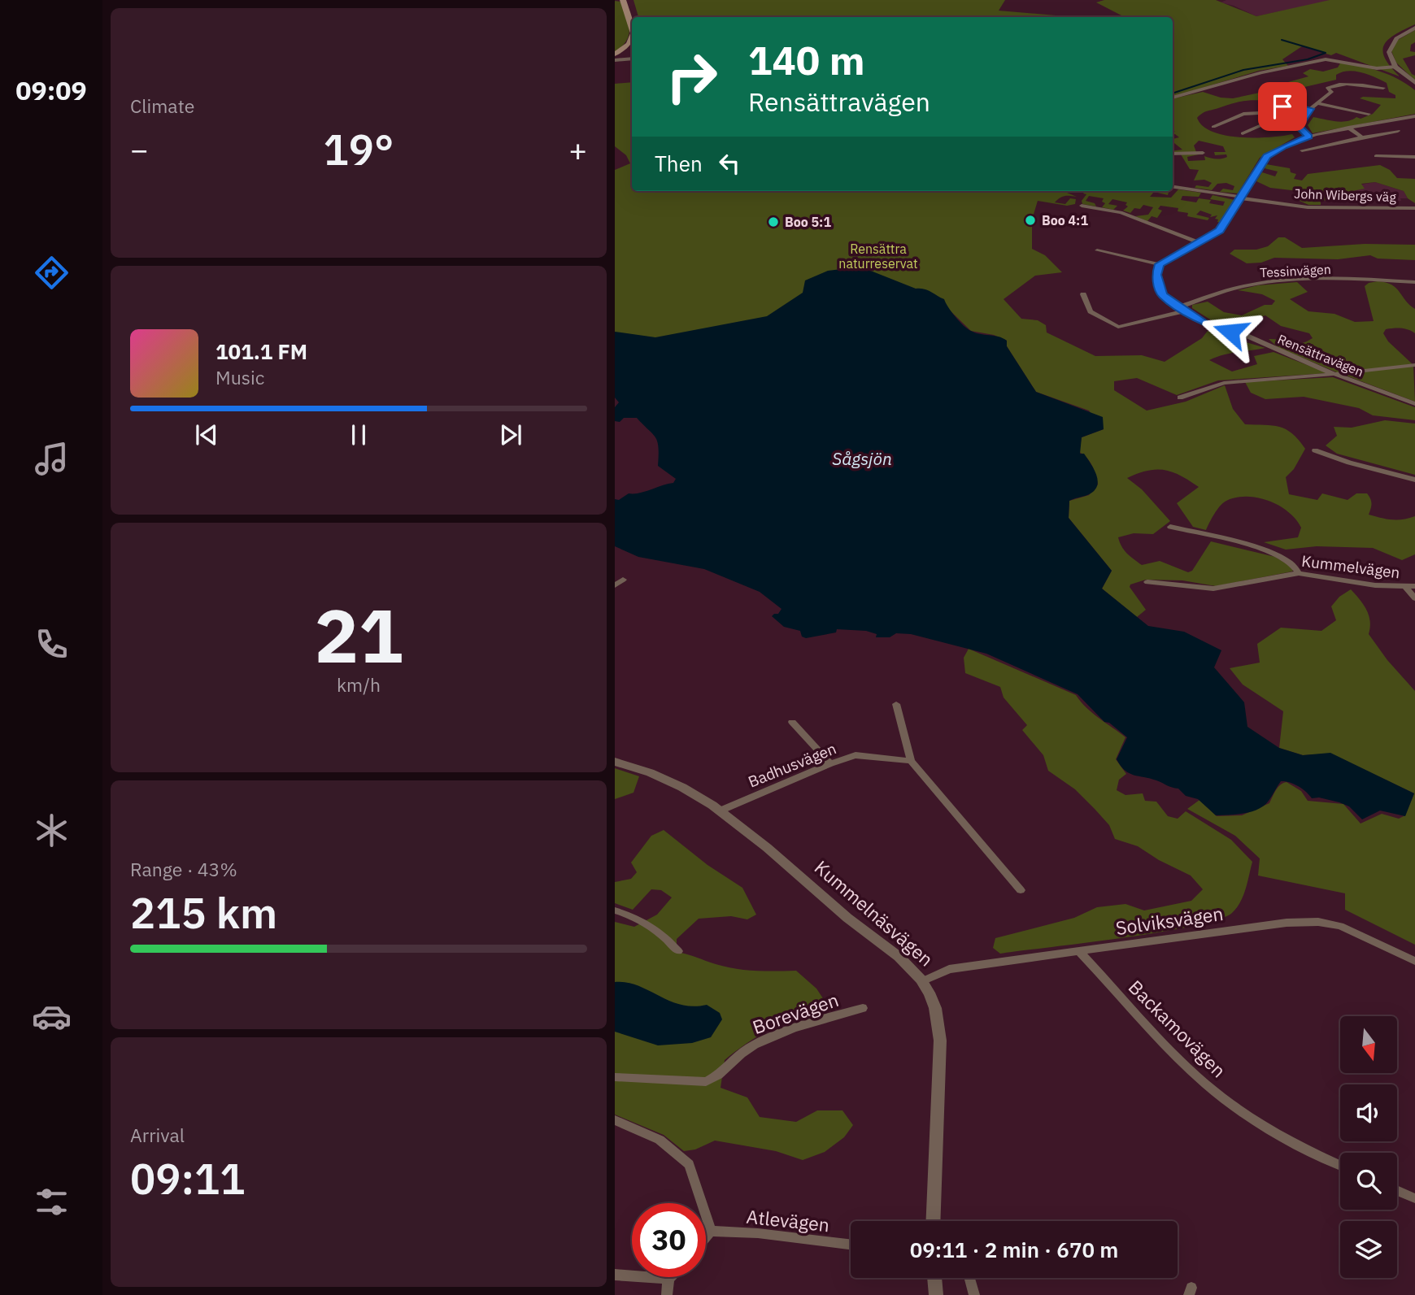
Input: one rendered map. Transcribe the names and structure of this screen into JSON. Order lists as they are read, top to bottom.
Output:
{
  "streets": {
    "street": [
      "John Wibergs väg",
      "Tessinvägen",
      "Rensättravägen",
      "Kummelvägen",
      "Badhusvägen",
      "Kummelnäsvägen",
      "Solviksvägen",
      "Borevägen",
      "Backamovägen",
      "Atlevägen"
    ]
  },
  "crossings": [
    ["Tessinvägen", "Rensättravägen"],
    ["Badhusvägen", "Kummelnäsvägen"],
    ["Kummelnäsvägen", "Solviksvägen"],
    ["Solviksvägen", "Backamovägen"]
  ],
  "water": ["Sågsjön"],
  "parks": ["Rensättra naturreservat"],
  "places": ["Boo 4:1", "Boo 5:1"],
  "north": "bottom",
  "page": {
    "tabs": "09:09",
    "tile": [
      "Climate",
      ["21", "km/h"],
      ["Range · 43%", "215 km"],
      ["Arrival", "09:11"]
    ],
    "turn": ["140 m", "Rensättravägen"],
    "heat": ["−", "19°", "+"],
    "then": "Then",
    "song": ["101.1 FM", "Music"],
    "limit": "30",
    "trip": "09:11 · 2 min · 670 m"
  }
}
